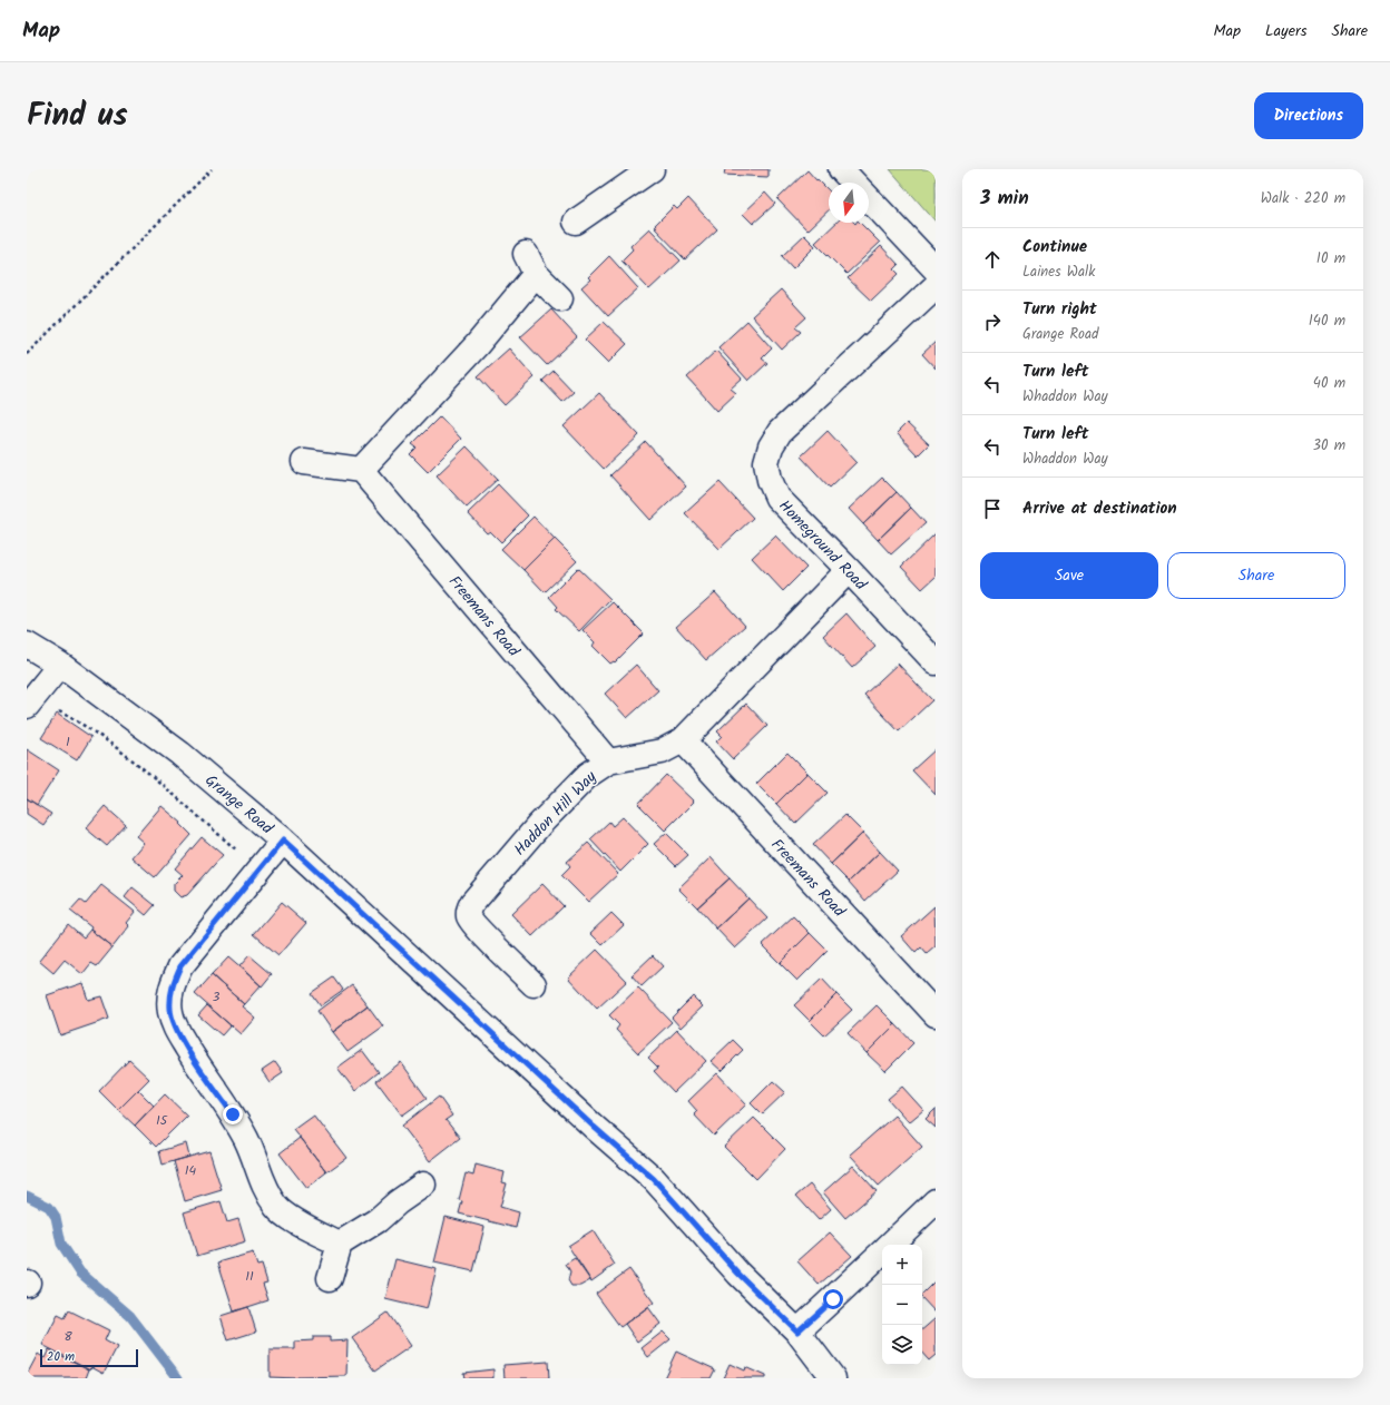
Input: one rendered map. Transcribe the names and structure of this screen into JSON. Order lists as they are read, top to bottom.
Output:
{
  "streets": {
    "street": [
      "Homeground Road",
      "Freemans Road",
      "Grange Road",
      "Haddon Hill Way"
    ]
  },
  "crossings": [
    ["Homeground Road", "Haddon Hill Way"],
    ["Freemans Road", "Haddon Hill Way"]
  ],
  "house_numbers": [
    "1",
    "3",
    "15",
    "14",
    "11",
    "8"
  ],
  "scale_bar": "20 m",
  "north": "bottom",
  "page": {
    "header": "Map",
    "nav": ["Map", "Layers", "Share"],
    "title": "Find us",
    "buttons": [
      "Directions",
      ["Save", "Share"]
    ],
    "heading": ["3 min", "Walk · 220 m"],
    "list": [
      ["Continue", "Laines Walk", "10 m"],
      ["Turn right", "Grange Road", "140 m"],
      ["Turn left", "Whaddon Way", "40 m"],
      ["Turn left", "Whaddon Way", "30 m"],
      "Arrive at destination"
    ],
    "map_buttons": ["+", "−"],
    "scale": "20 m"
  }
}
